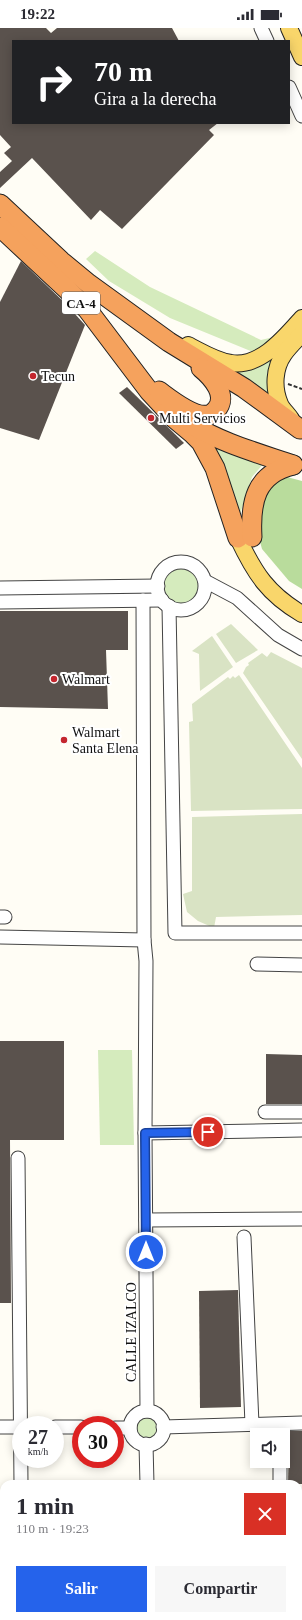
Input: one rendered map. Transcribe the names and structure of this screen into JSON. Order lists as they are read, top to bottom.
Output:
{
  "streets": {
    "highway": ["CA-4"],
    "street": ["CALLE IZALCO"]
  },
  "places": [
    "Tecun",
    "Multi Servicios",
    "Walmart",
    "Walmart Santa Elena"
  ],
  "page": {
    "status": "19:22",
    "turn": ["70 m", "Gira a la derecha"],
    "speed": "27 km/h",
    "limit": "30",
    "heading": ["1 min", "110 m · 19:23"],
    "buttons": ["Salir", "Compartir"]
  }
}
